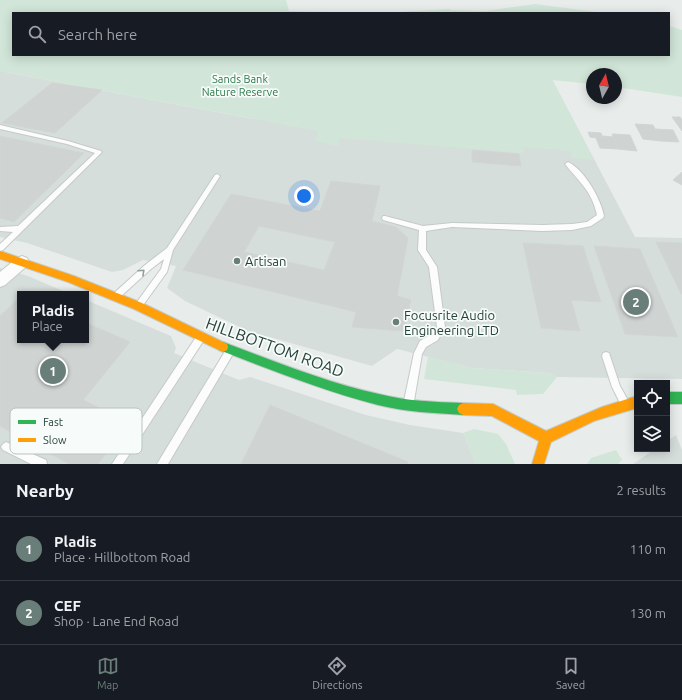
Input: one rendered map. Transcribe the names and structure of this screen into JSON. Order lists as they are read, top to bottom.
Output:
{
  "streets": {
    "street": ["HILLBOTTOM ROAD"]
  },
  "parks": ["Sands Bank Nature Reserve"],
  "places": ["Artisan", "Focusrite Audio Engineering LTD"],
  "legend": ["Fast", "Slow"],
  "north": "top",
  "page": {
    "search": "Search here",
    "pins": ["2", "1"],
    "popup": ["Pladis", "Place"],
    "heading": ["Nearby", "2 results"],
    "list": [
      {
        "mark": "1",
        "name": "Pladis",
        "note": "Place · Hillbottom Road",
        "value": "110 m"
      },
      {
        "mark": "2",
        "name": "CEF",
        "note": "Shop · Lane End Road",
        "value": "130 m"
      }
    ],
    "nav": ["Map", "Directions", "Saved"]
  }
}
